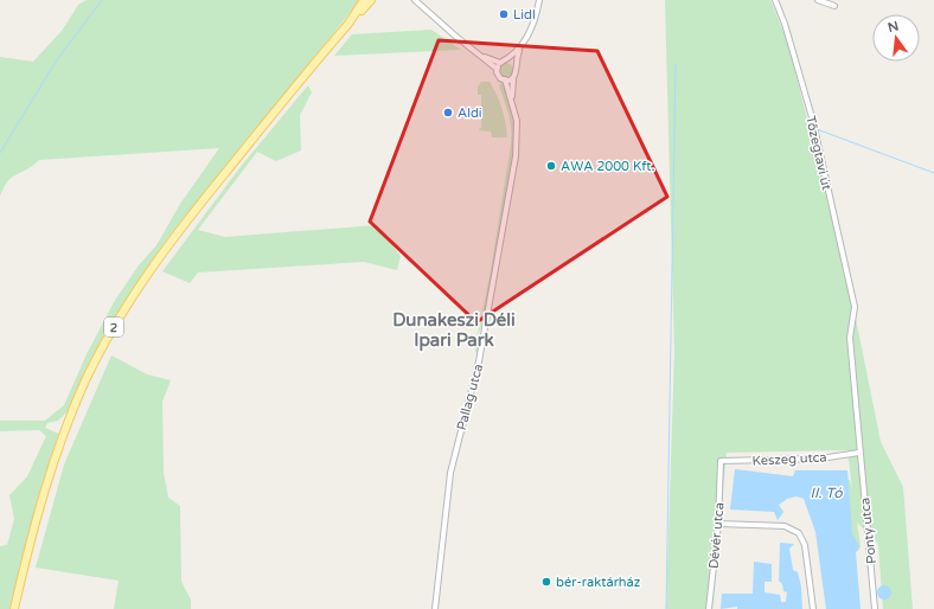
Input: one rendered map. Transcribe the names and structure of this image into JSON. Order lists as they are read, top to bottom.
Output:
{
  "streets": {
    "main road": ["2"],
    "street": [
      "Tőzegtavi út",
      "Pallag utca",
      "Keszeg utca",
      "Ponty utca",
      "Dévér utca"
    ]
  },
  "crossings": [
    ["Tőzegtavi út", "Ponty utca"],
    ["Keszeg utca", "Ponty utca"],
    ["Keszeg utca", "Dévér utca"]
  ],
  "districts": ["Dunakeszi Déli Ipari Park"],
  "water": ["II. Tó"],
  "places": [
    "Lidl",
    "Aldi",
    "AWA 2000 Kft.",
    "bér-raktárház"
  ],
  "north": "top"
}
